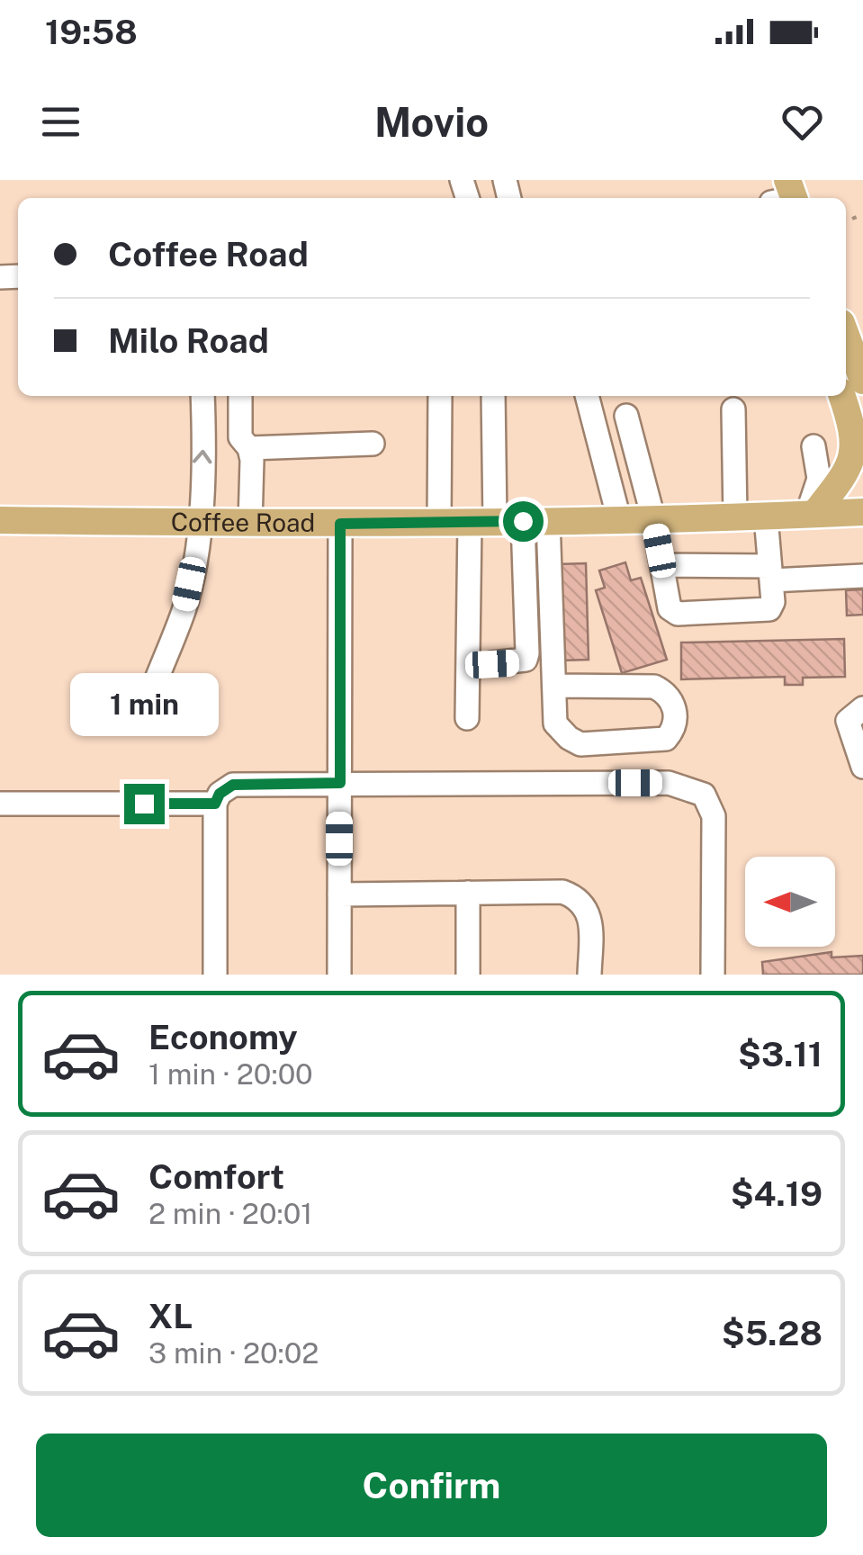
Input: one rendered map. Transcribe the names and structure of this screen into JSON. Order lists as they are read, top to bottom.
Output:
{
  "streets": {
    "main road": ["Coffee Road"]
  },
  "north": "left",
  "page": {
    "status": "19:58",
    "header": "Movio",
    "banner": ["Coffee Road", "Milo Road"],
    "bubble": "1 min",
    "list": [
      {
        "name": "Economy",
        "note": "1 min · 20:00",
        "value": "$3.11"
      },
      {
        "name": "Comfort",
        "note": "2 min · 20:01",
        "value": "$4.19"
      },
      {
        "name": "XL",
        "note": "3 min · 20:02",
        "value": "$5.28"
      }
    ],
    "buttons": "Confirm"
  }
}
